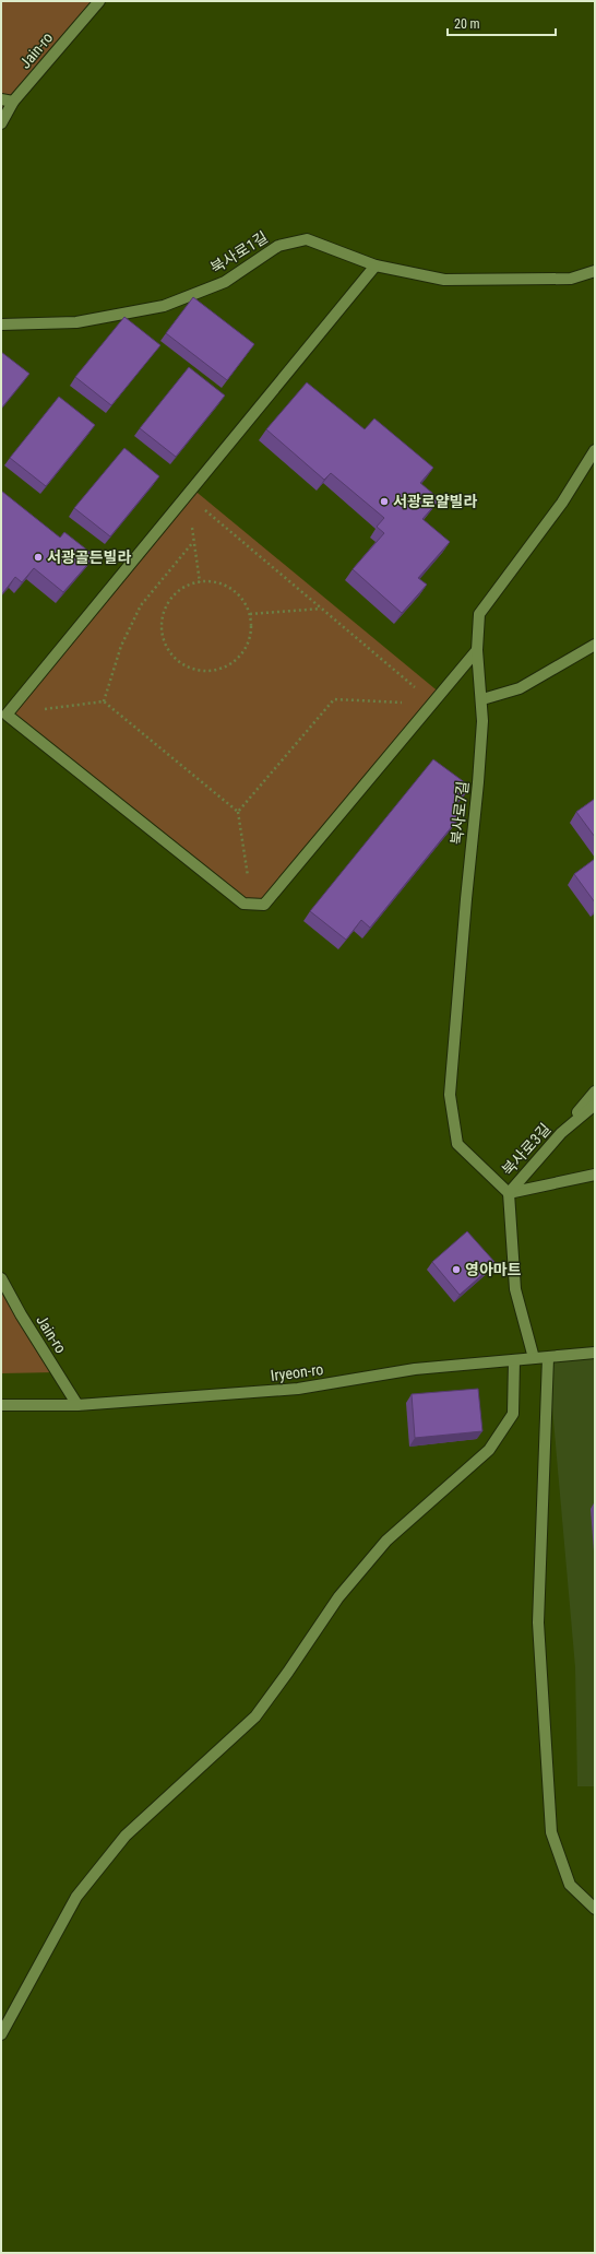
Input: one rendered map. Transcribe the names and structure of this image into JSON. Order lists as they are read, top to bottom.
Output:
{
  "streets": {
    "street": [
      "Jain-ro",
      "북사로1길",
      "북사로7길",
      "북사로3길",
      "Iryeon-ro"
    ]
  },
  "crossings": [
    ["Jain-ro", "Iryeon-ro"],
    ["북사로7길", "북사로3길"],
    ["북사로3길", "Iryeon-ro"]
  ],
  "places": ["서광로얄빌라", "서광골든빌라", "영아마트"],
  "scale_bar": "20 m"
}
